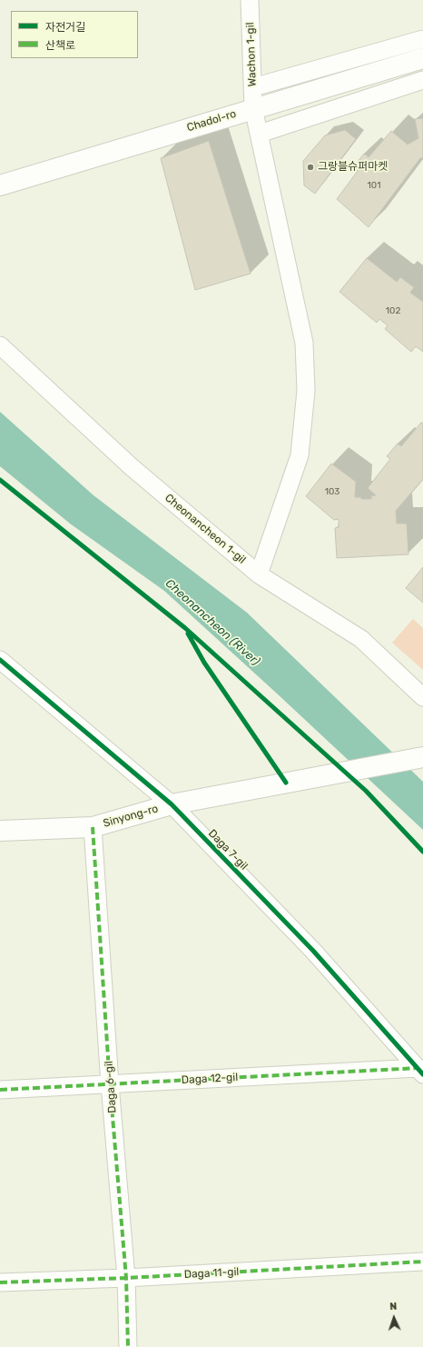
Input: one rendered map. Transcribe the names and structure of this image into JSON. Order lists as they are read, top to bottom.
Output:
{
  "streets": {
    "street": [
      "Wachon 1-gil",
      "Chadol-ro",
      "Cheonancheon 1-gil",
      "Sinyong-ro",
      "Daga 7-gil",
      "Daga 12-gil",
      "Daga 6-gil",
      "Daga 11-gil"
    ]
  },
  "crossings": [
    ["Wachon 1-gil", "Chadol-ro"],
    ["Wachon 1-gil", "Cheonancheon 1-gil"],
    ["Sinyong-ro", "Daga 7-gil"],
    ["Sinyong-ro", "Daga 6-gil"],
    ["Daga 7-gil", "Daga 12-gil"],
    ["Daga 12-gil", "Daga 6-gil"],
    ["Daga 6-gil", "Daga 11-gil"]
  ],
  "water": ["Cheonancheon (River)"],
  "places": ["그랑블슈퍼마켓"],
  "house_numbers": ["101", "102", "103"],
  "legend": ["자전거길", "산책로"],
  "north": "top"
}
